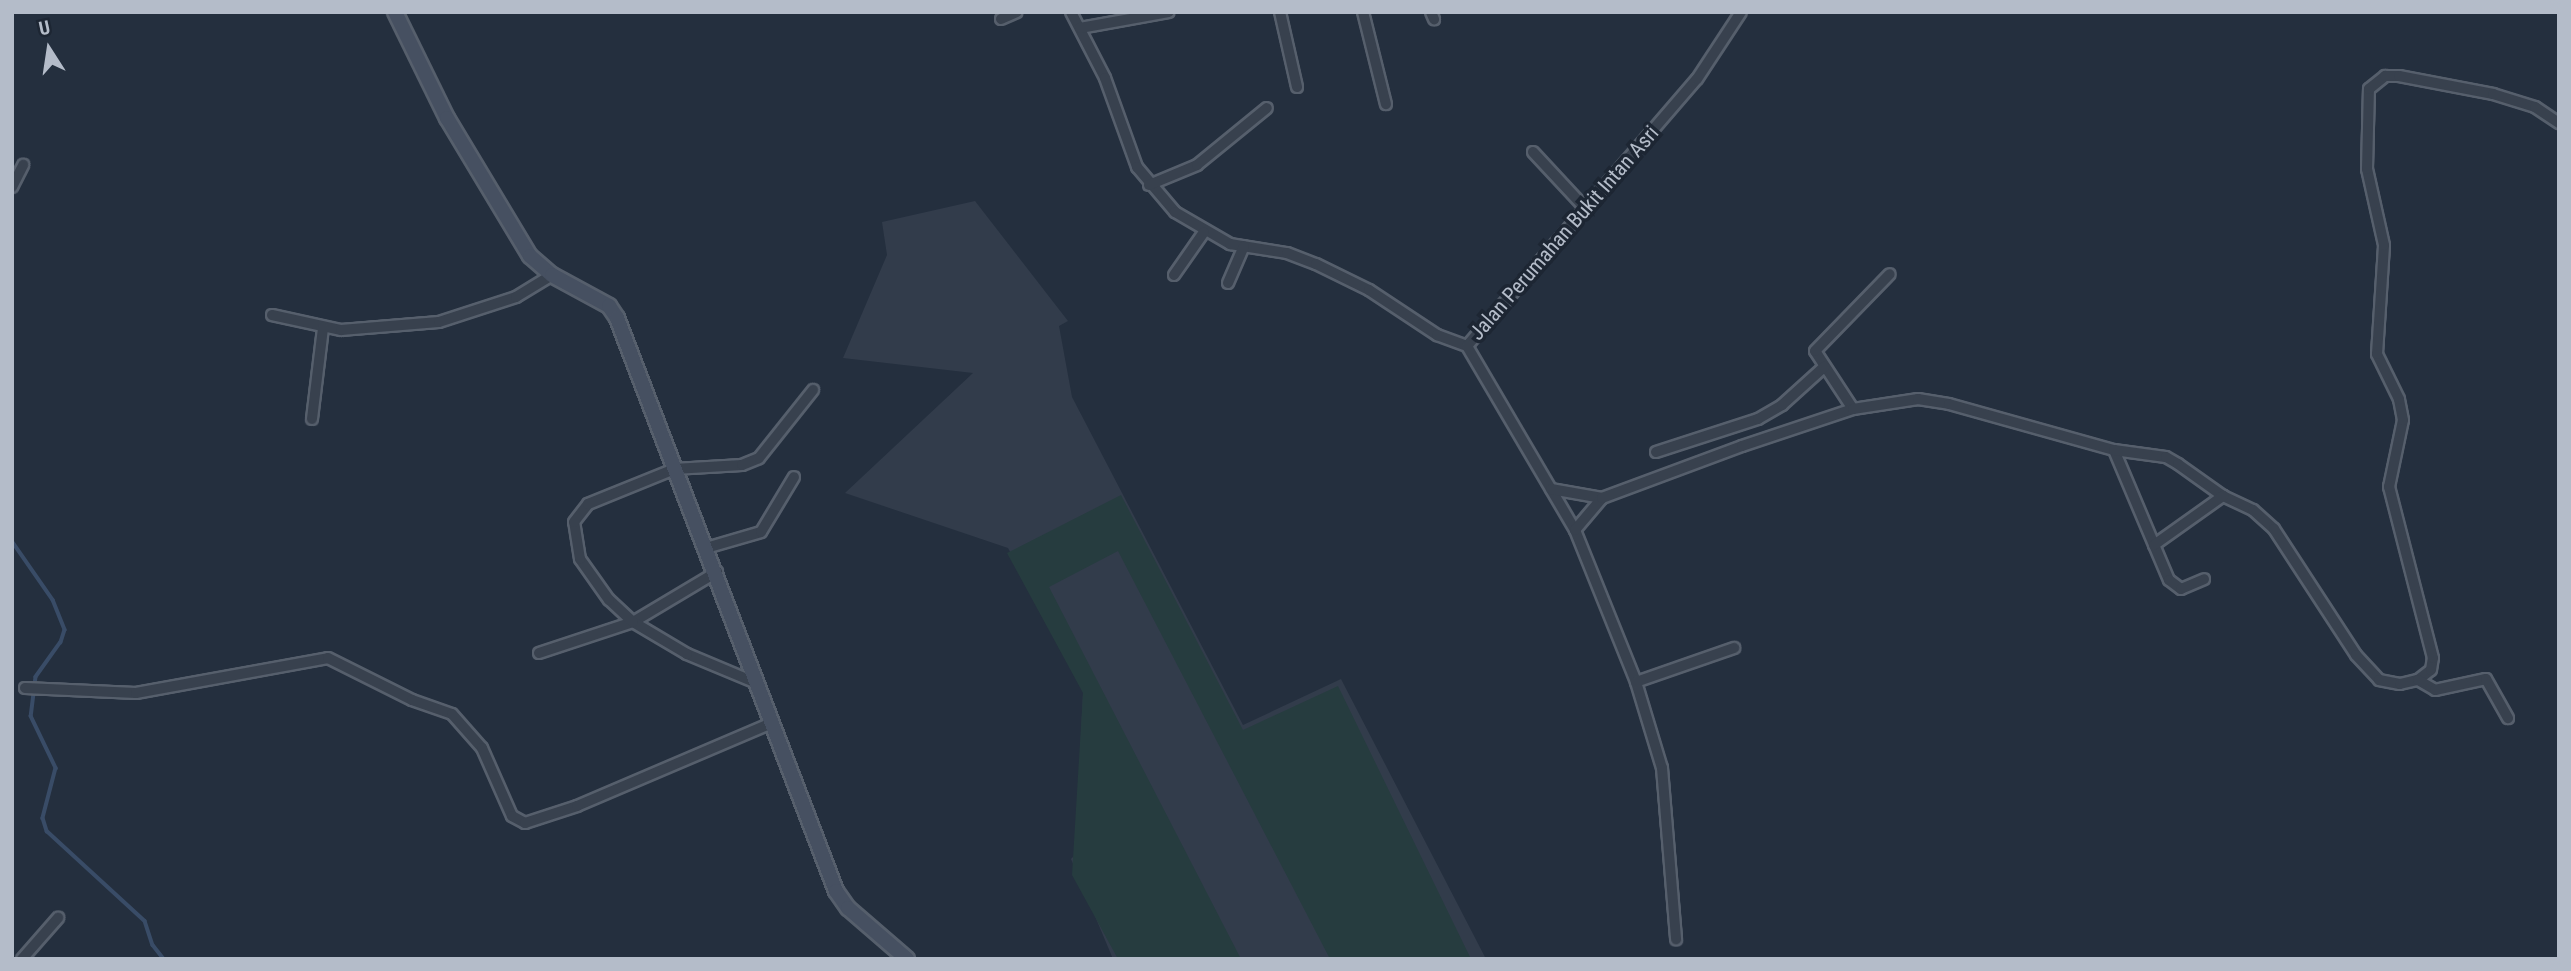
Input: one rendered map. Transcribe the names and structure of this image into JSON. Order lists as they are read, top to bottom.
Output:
{
  "streets": {
    "street": ["Jalan Perumahan Bukit Intan Asri"]
  },
  "north": "top"
}
